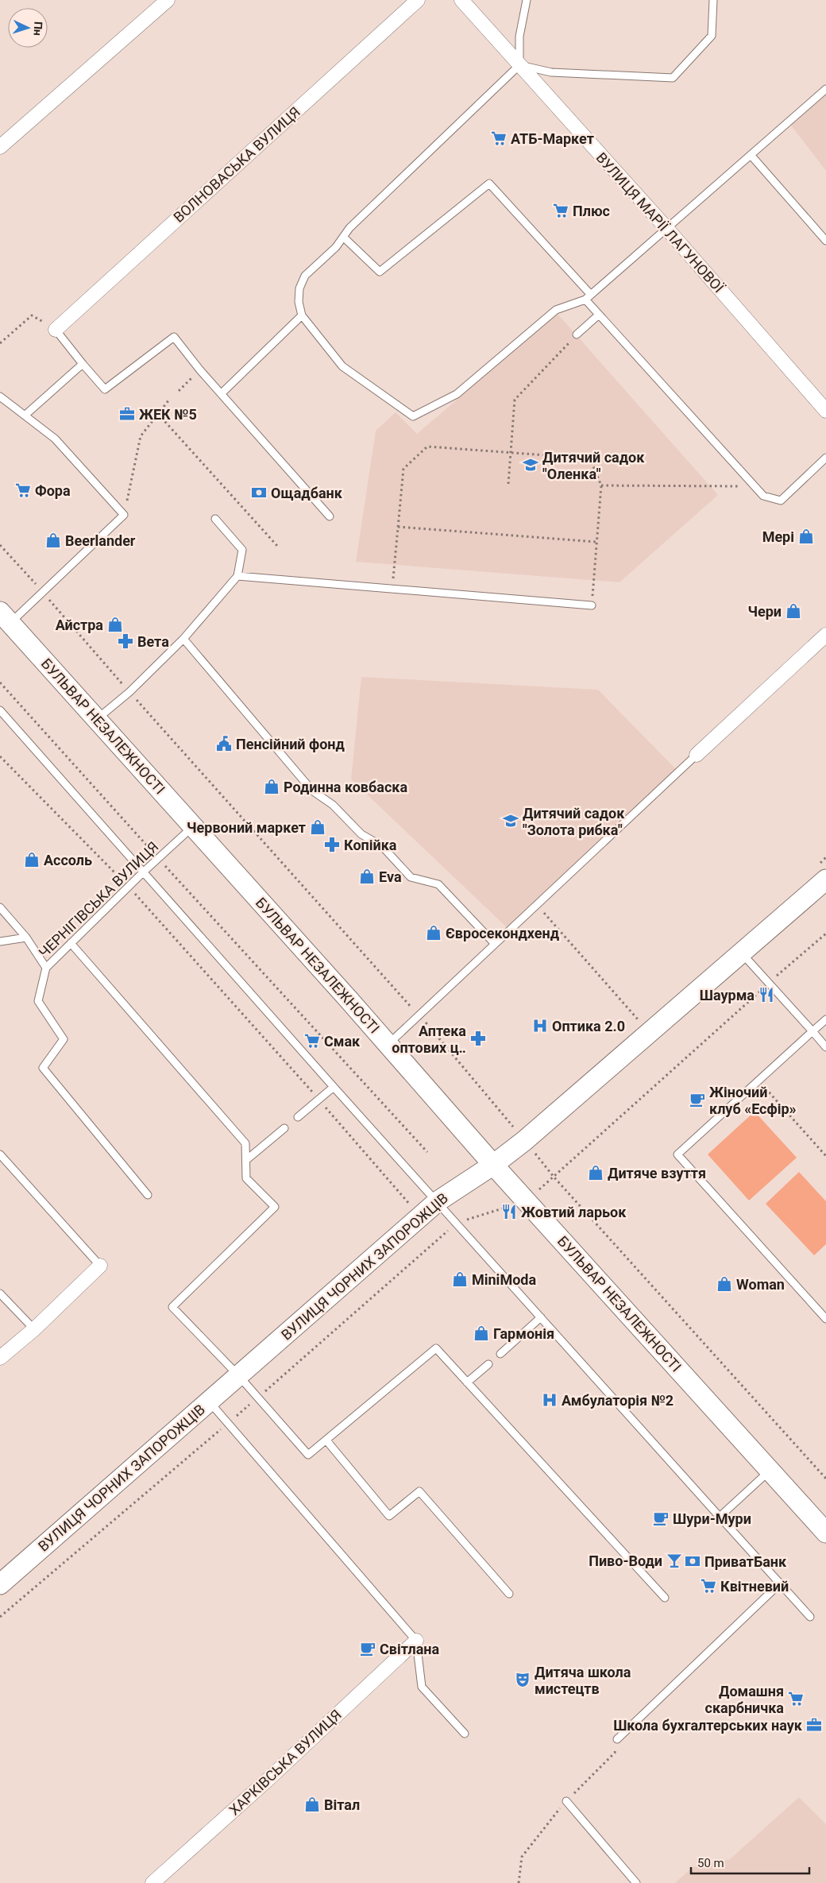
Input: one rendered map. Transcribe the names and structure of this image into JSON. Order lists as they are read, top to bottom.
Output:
{
  "streets": {
    "main road": ["БУЛЬВАР НЕЗАЛЕЖНОСТІ", "ВУЛИЦЯ ЧОРНИХ ЗАПОРОЖЦІВ"],
    "street": ["ВОЛНОВАСЬКА ВУЛИЦЯ", "ВУЛИЦЯ МАРІЇ ЛАГУНОВОЇ", "ХАРКІВСЬКА ВУЛИЦЯ"],
    "lane": ["ЧЕРНІГІВСЬКА ВУЛИЦЯ"]
  },
  "crossings": [
    ["БУЛЬВАР НЕЗАЛЕЖНОСТІ", "ЧЕРНІГІВСЬКА ВУЛИЦЯ"],
    ["БУЛЬВАР НЕЗАЛЕЖНОСТІ", "ВУЛИЦЯ ЧОРНИХ ЗАПОРОЖЦІВ"]
  ],
  "places": {
    "supermarket": [
      "АТБ-Маркет",
      "Плюс",
      "Фора",
      "Смак",
      "Квітневий",
      "Домашня скарбничка"
    ],
    "office": ["ЖЕК №5", "Школа бухгалтерських наук"],
    "school or university": ["Дитячий садок \"Оленка\"", "Дитячий садок \"Золота рибка\""],
    "bank": ["Ощадбанк", "ПриватБанк"],
    "shop": [
      "Мері",
      "Beerlander",
      "Чери",
      "Айстра",
      "Родинна ковбаска",
      "Червоний маркет",
      "Ассоль",
      "Eva",
      "Євросекондхенд",
      "Дитяче взуття",
      "MiniModa",
      "Woman",
      "Гармонія",
      "Вітал"
    ],
    "pharmacy": ["Вета", "Копійка", "Аптека оптових ц‥"],
    "public building": ["Пенсійний фонд"],
    "restaurant": ["Шаурма", "Жовтий ларьок"],
    "hospital": ["Оптика 2.0", "Амбулаторія №2"],
    "cafe": ["Жіночий клуб «Есфір»", "Шури-Мури", "Світлана"],
    "bar": ["Пиво-Води"],
    "theatre": ["Дитяча школа мистецтв"]
  },
  "scale_bar": "50 m",
  "north": "right"
}
